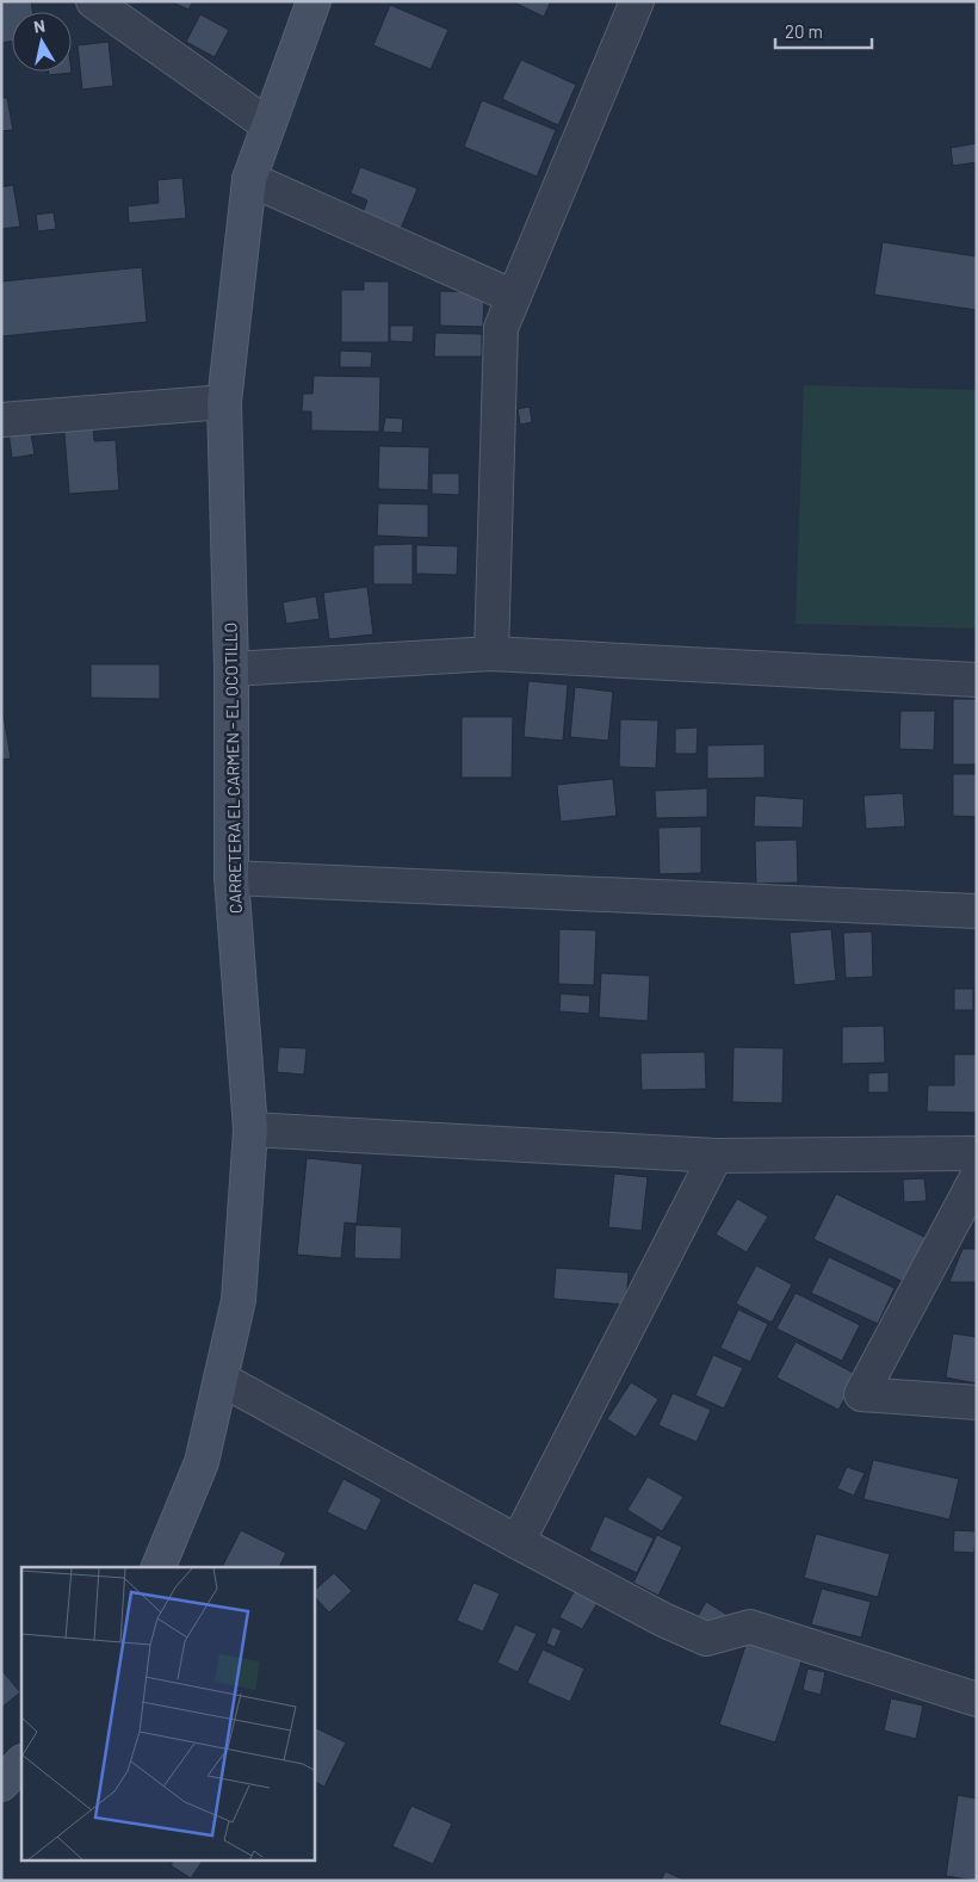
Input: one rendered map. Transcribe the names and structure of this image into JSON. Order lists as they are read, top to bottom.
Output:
{
  "streets": {
    "main road": ["CARRETERA EL CARMEN - EL OCOTILLO"]
  },
  "scale_bar": "20 m",
  "north": "top"
}
